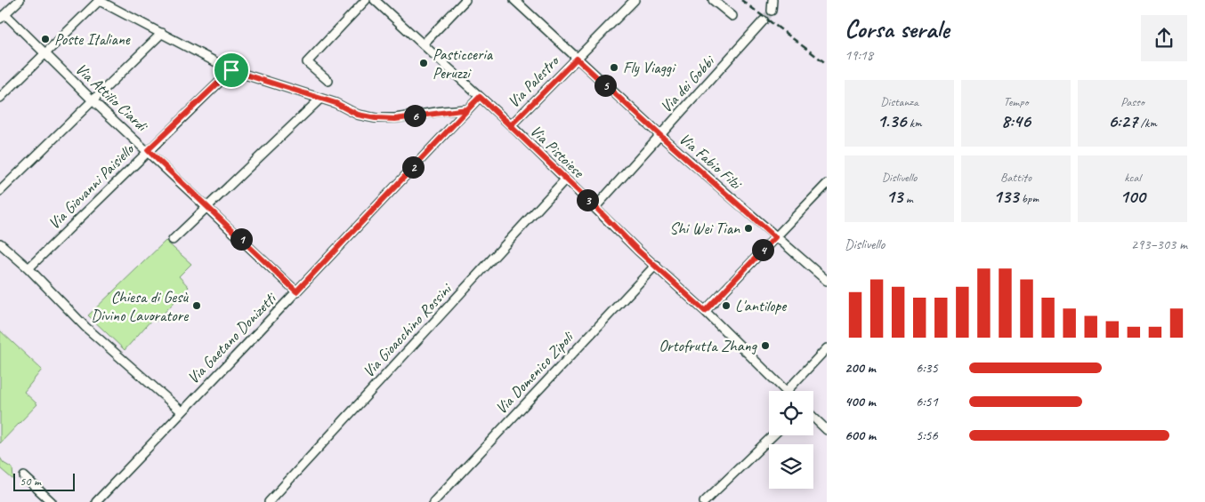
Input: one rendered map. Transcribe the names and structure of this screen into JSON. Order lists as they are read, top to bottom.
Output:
{
  "streets": {
    "street": [
      "Via Palestro",
      "Via dei Gobbi",
      "Via Attilio Ciardi",
      "Via Pistoiese",
      "Via Fabio Filzi",
      "Via Giovanni Paisiello",
      "Via Gioacchino Rossini",
      "Via Gaetano Donizetti",
      "Via Domenico Zipoli"
    ]
  },
  "crossings": [
    ["Via Palestro", "Via Pistoiese"],
    ["Via Palestro", "Via Fabio Filzi"],
    ["Via dei Gobbi", "Via Pistoiese"],
    ["Via dei Gobbi", "Via Fabio Filzi"],
    ["Via Attilio Ciardi", "Via Giovanni Paisiello"],
    ["Via Attilio Ciardi", "Via Gaetano Donizetti"],
    ["Via Pistoiese", "Via Gioacchino Rossini"],
    ["Via Pistoiese", "Via Gaetano Donizetti"],
    ["Via Pistoiese", "Via Domenico Zipoli"]
  ],
  "places": [
    "Poste Italiane",
    "Pasticceria Peruzzi",
    "Fly Viaggi",
    "Shi Wei Tian",
    "Chiesa di Gesù Divino Lavoratore",
    "L'antilope",
    "Ortofrutta Zhang"
  ],
  "scale_bar": "50 m",
  "page": {
    "heading": ["Corsa serale", "19:18"],
    "pins": [
      "5",
      "6",
      "2",
      "3",
      "1",
      "4"
    ],
    "stats": [
      ["Distanza", "1.36 km"],
      ["Tempo", "8:46"],
      ["Passo", "6:27 /km"],
      ["Dislivello", "13 m"],
      ["Battito", "133 bpm"],
      ["kcal", "100"]
    ],
    "chart": ["Dislivello", "293–303 m"],
    "list": [
      {
        "name": "200 m",
        "note": "6:35"
      },
      {
        "name": "400 m",
        "note": "6:51"
      },
      {
        "name": "600 m",
        "note": "5:56"
      }
    ],
    "scale": "50 m"
  }
}
